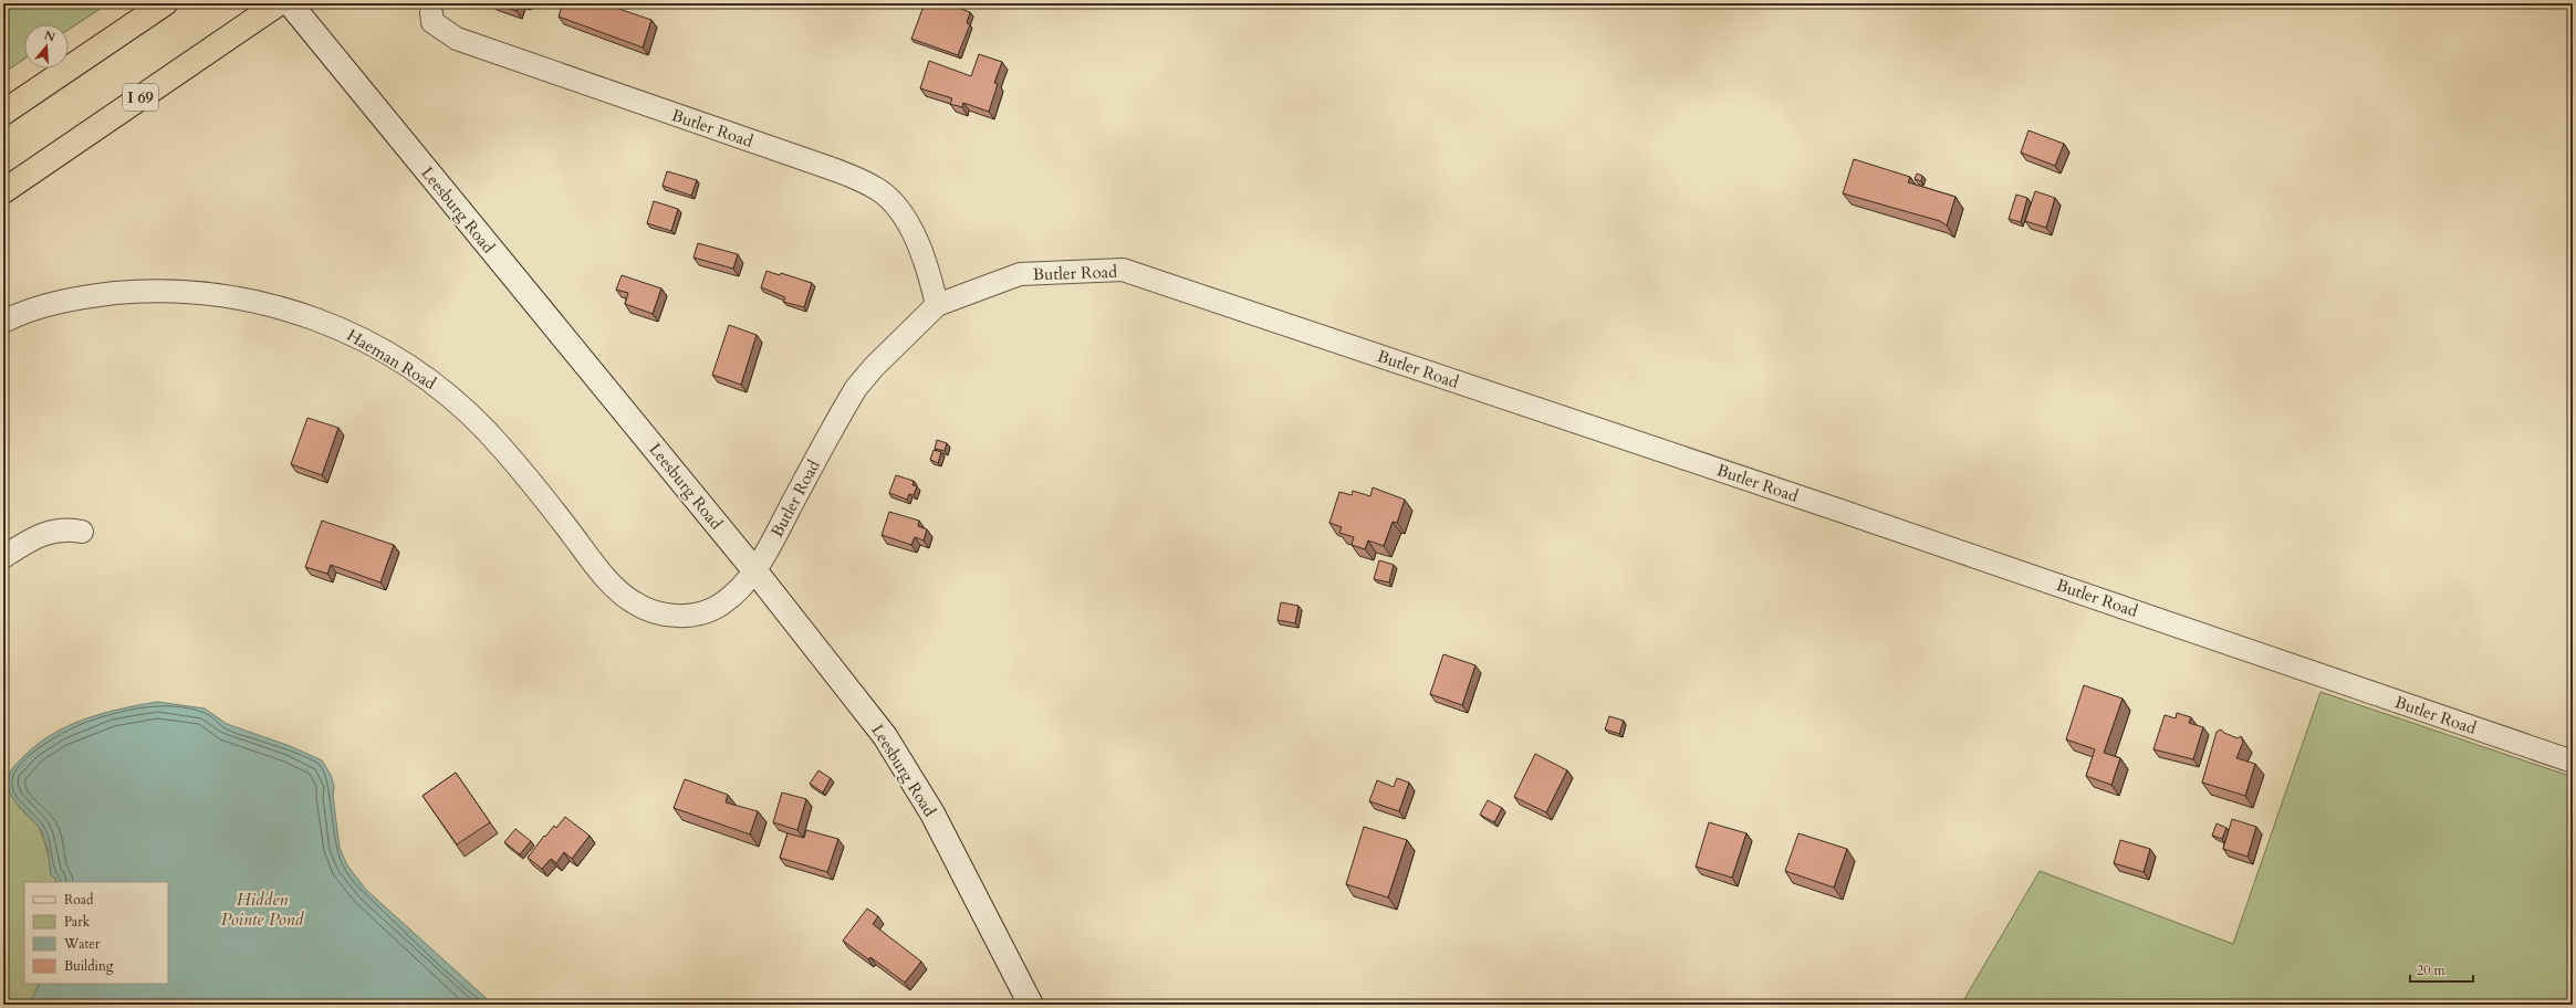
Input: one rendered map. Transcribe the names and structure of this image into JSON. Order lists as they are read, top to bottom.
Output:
{
  "streets": {
    "highway": ["I 69"],
    "main road": ["Leesburg Road"],
    "street": ["Butler Road", "Haeman Road"]
  },
  "crossings": [
    ["Butler Road", "Leesburg Road"],
    ["Butler Road", "Haeman Road"],
    ["Leesburg Road", "Haeman Road"]
  ],
  "water": ["Hidden Pointe Pond"],
  "legend": [
    "Road",
    "Park",
    "Water",
    "Building"
  ],
  "scale_bar": "20 m",
  "north": "top"
}
